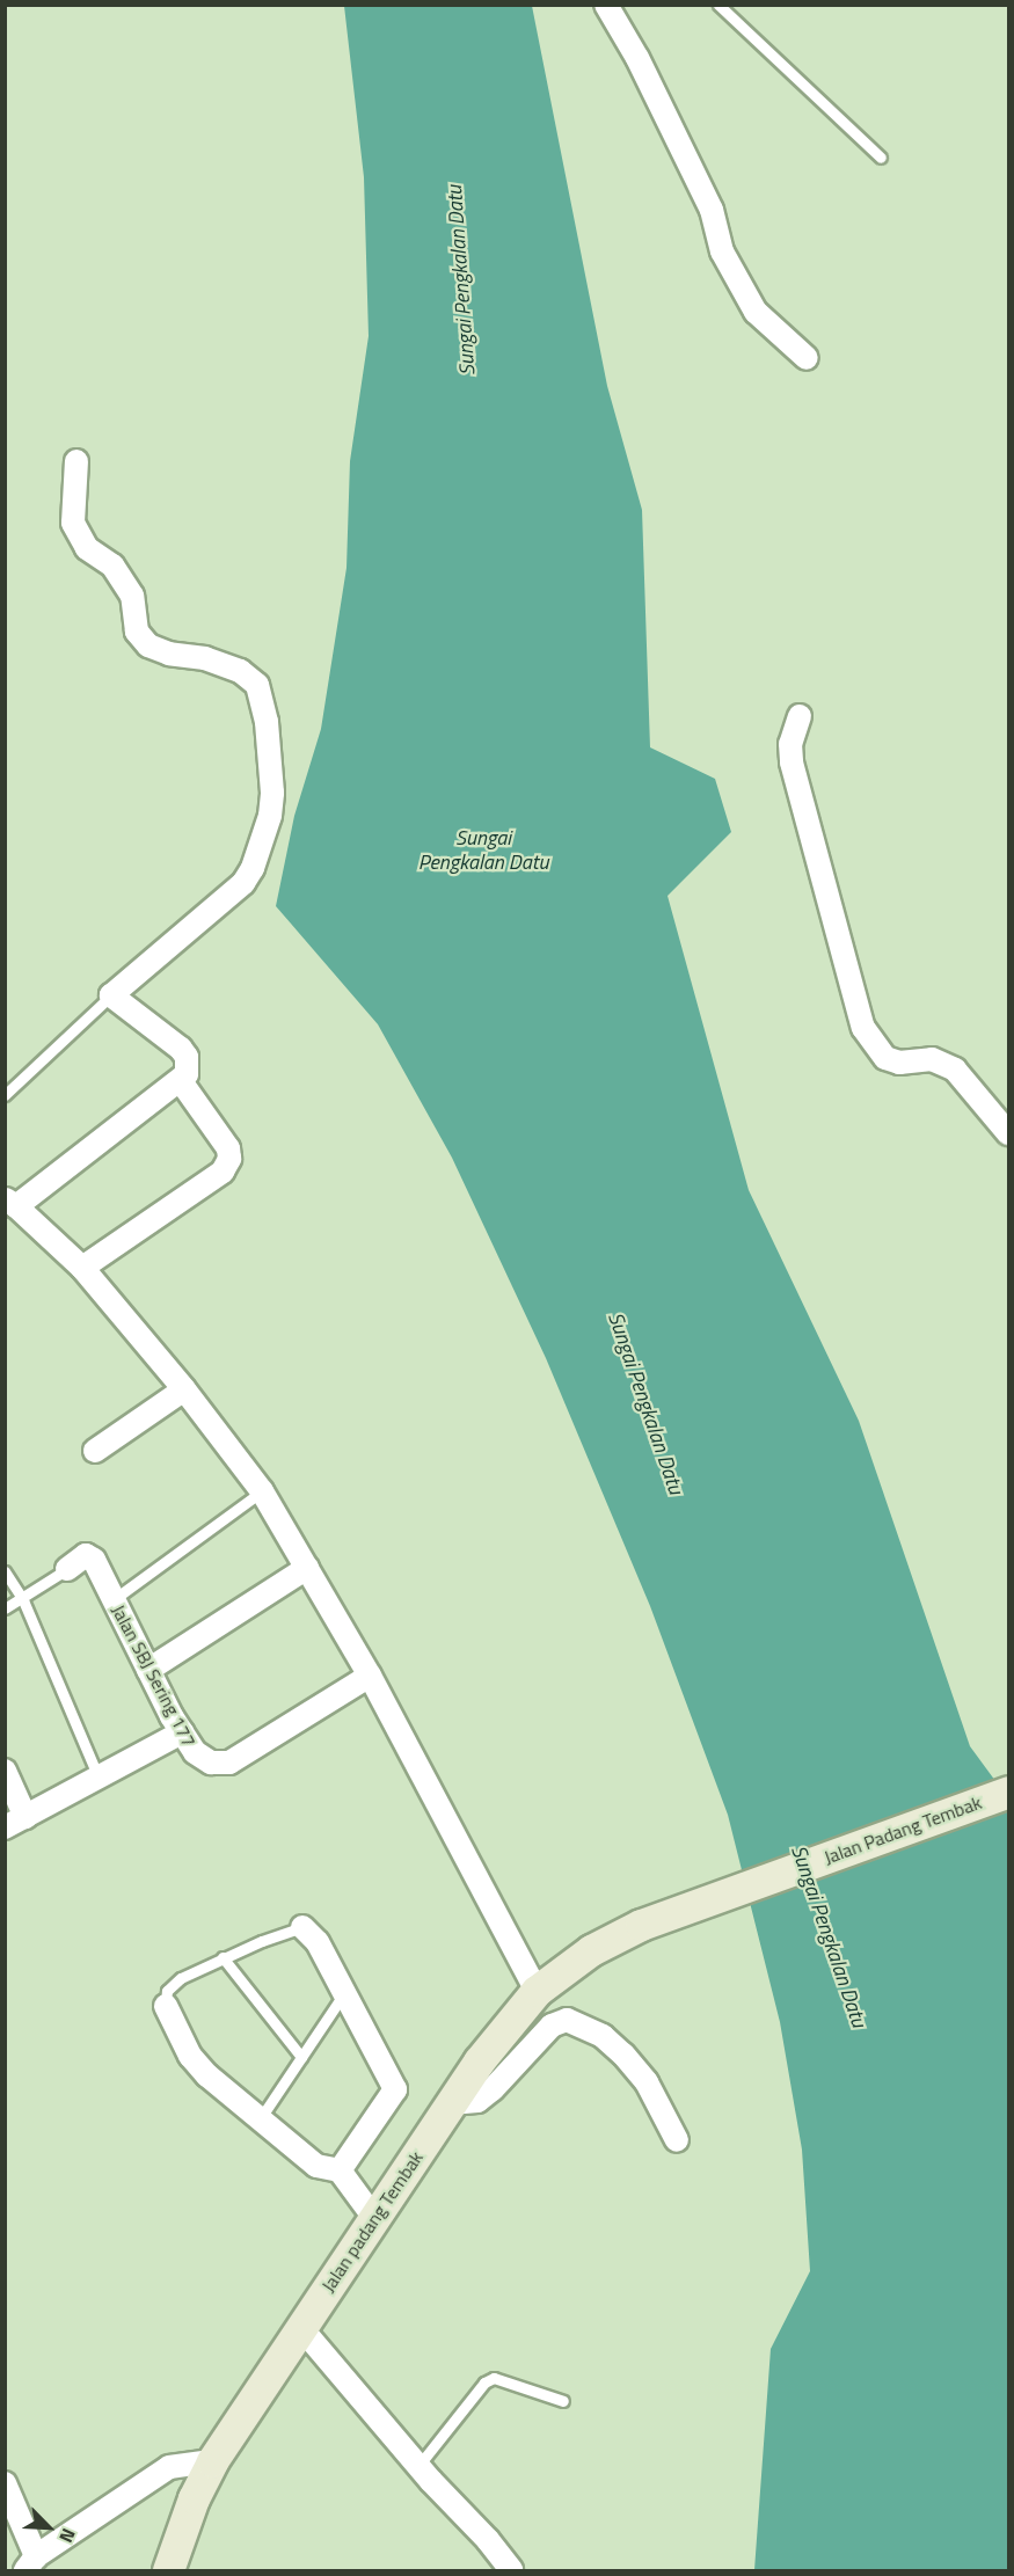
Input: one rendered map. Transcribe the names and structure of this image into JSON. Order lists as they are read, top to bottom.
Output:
{
  "streets": {
    "main road": ["Jalan Padang Tembak", "Jalan padang Tembak"],
    "street": ["Jalan SBJ Sering 177"]
  },
  "crossings": [
    ["Jalan Padang Tembak", "Jalan padang Tembak"]
  ],
  "water": ["Sungai Pengkalan Datu"],
  "north": "bottom right"
}
